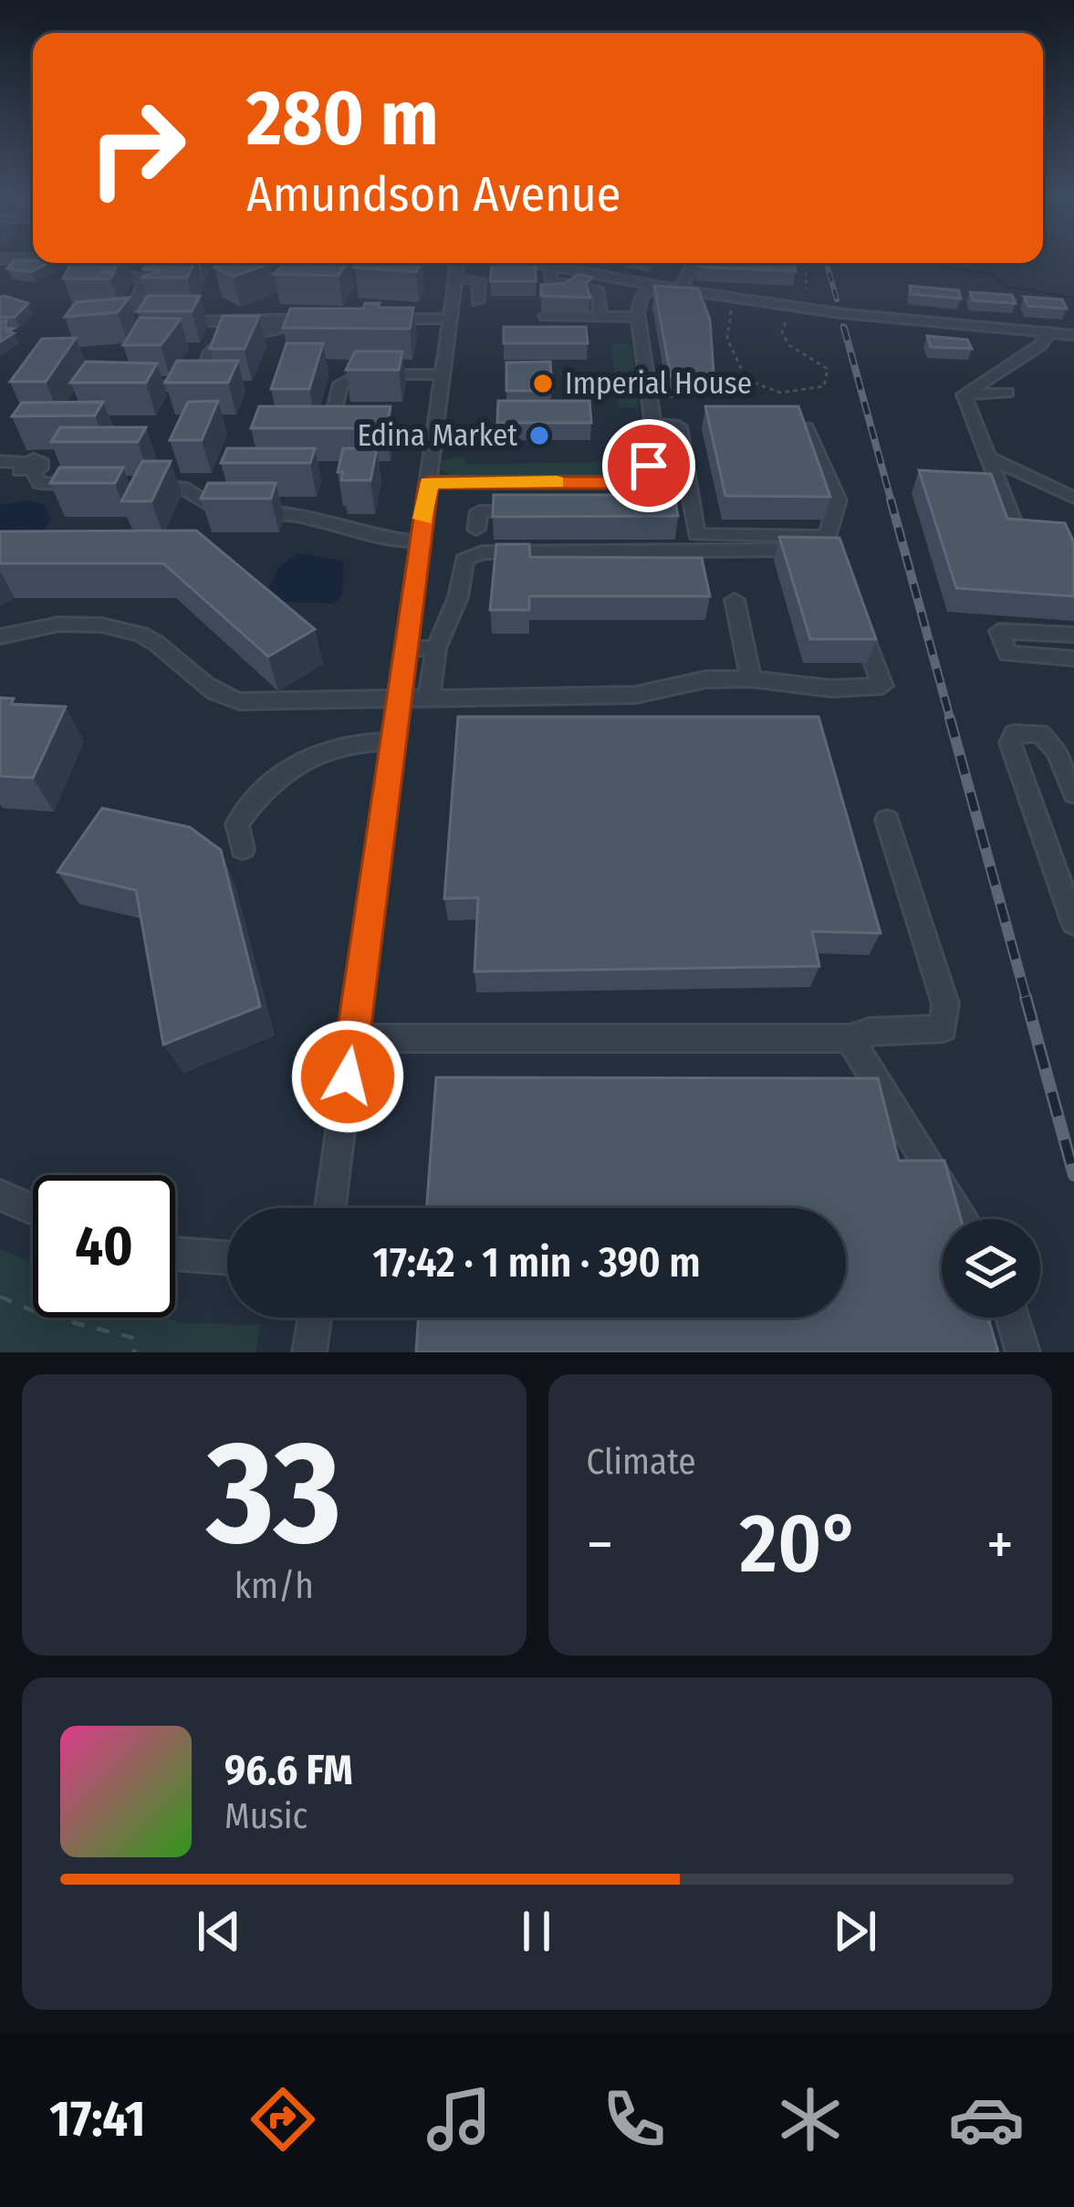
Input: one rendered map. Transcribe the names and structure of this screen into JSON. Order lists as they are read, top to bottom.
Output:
{
  "places": ["Imperial House", "Edina Market"],
  "page": {
    "turn": ["280 m", "Amundson Avenue"],
    "limit": "40",
    "trip": "17:42 · 1 min · 390 m",
    "tile": [
      ["33", "km/h"],
      "Climate"
    ],
    "heat": ["−", "20°", "+"],
    "song": ["96.6 FM", "Music"],
    "tabs": "17:41"
  }
}
